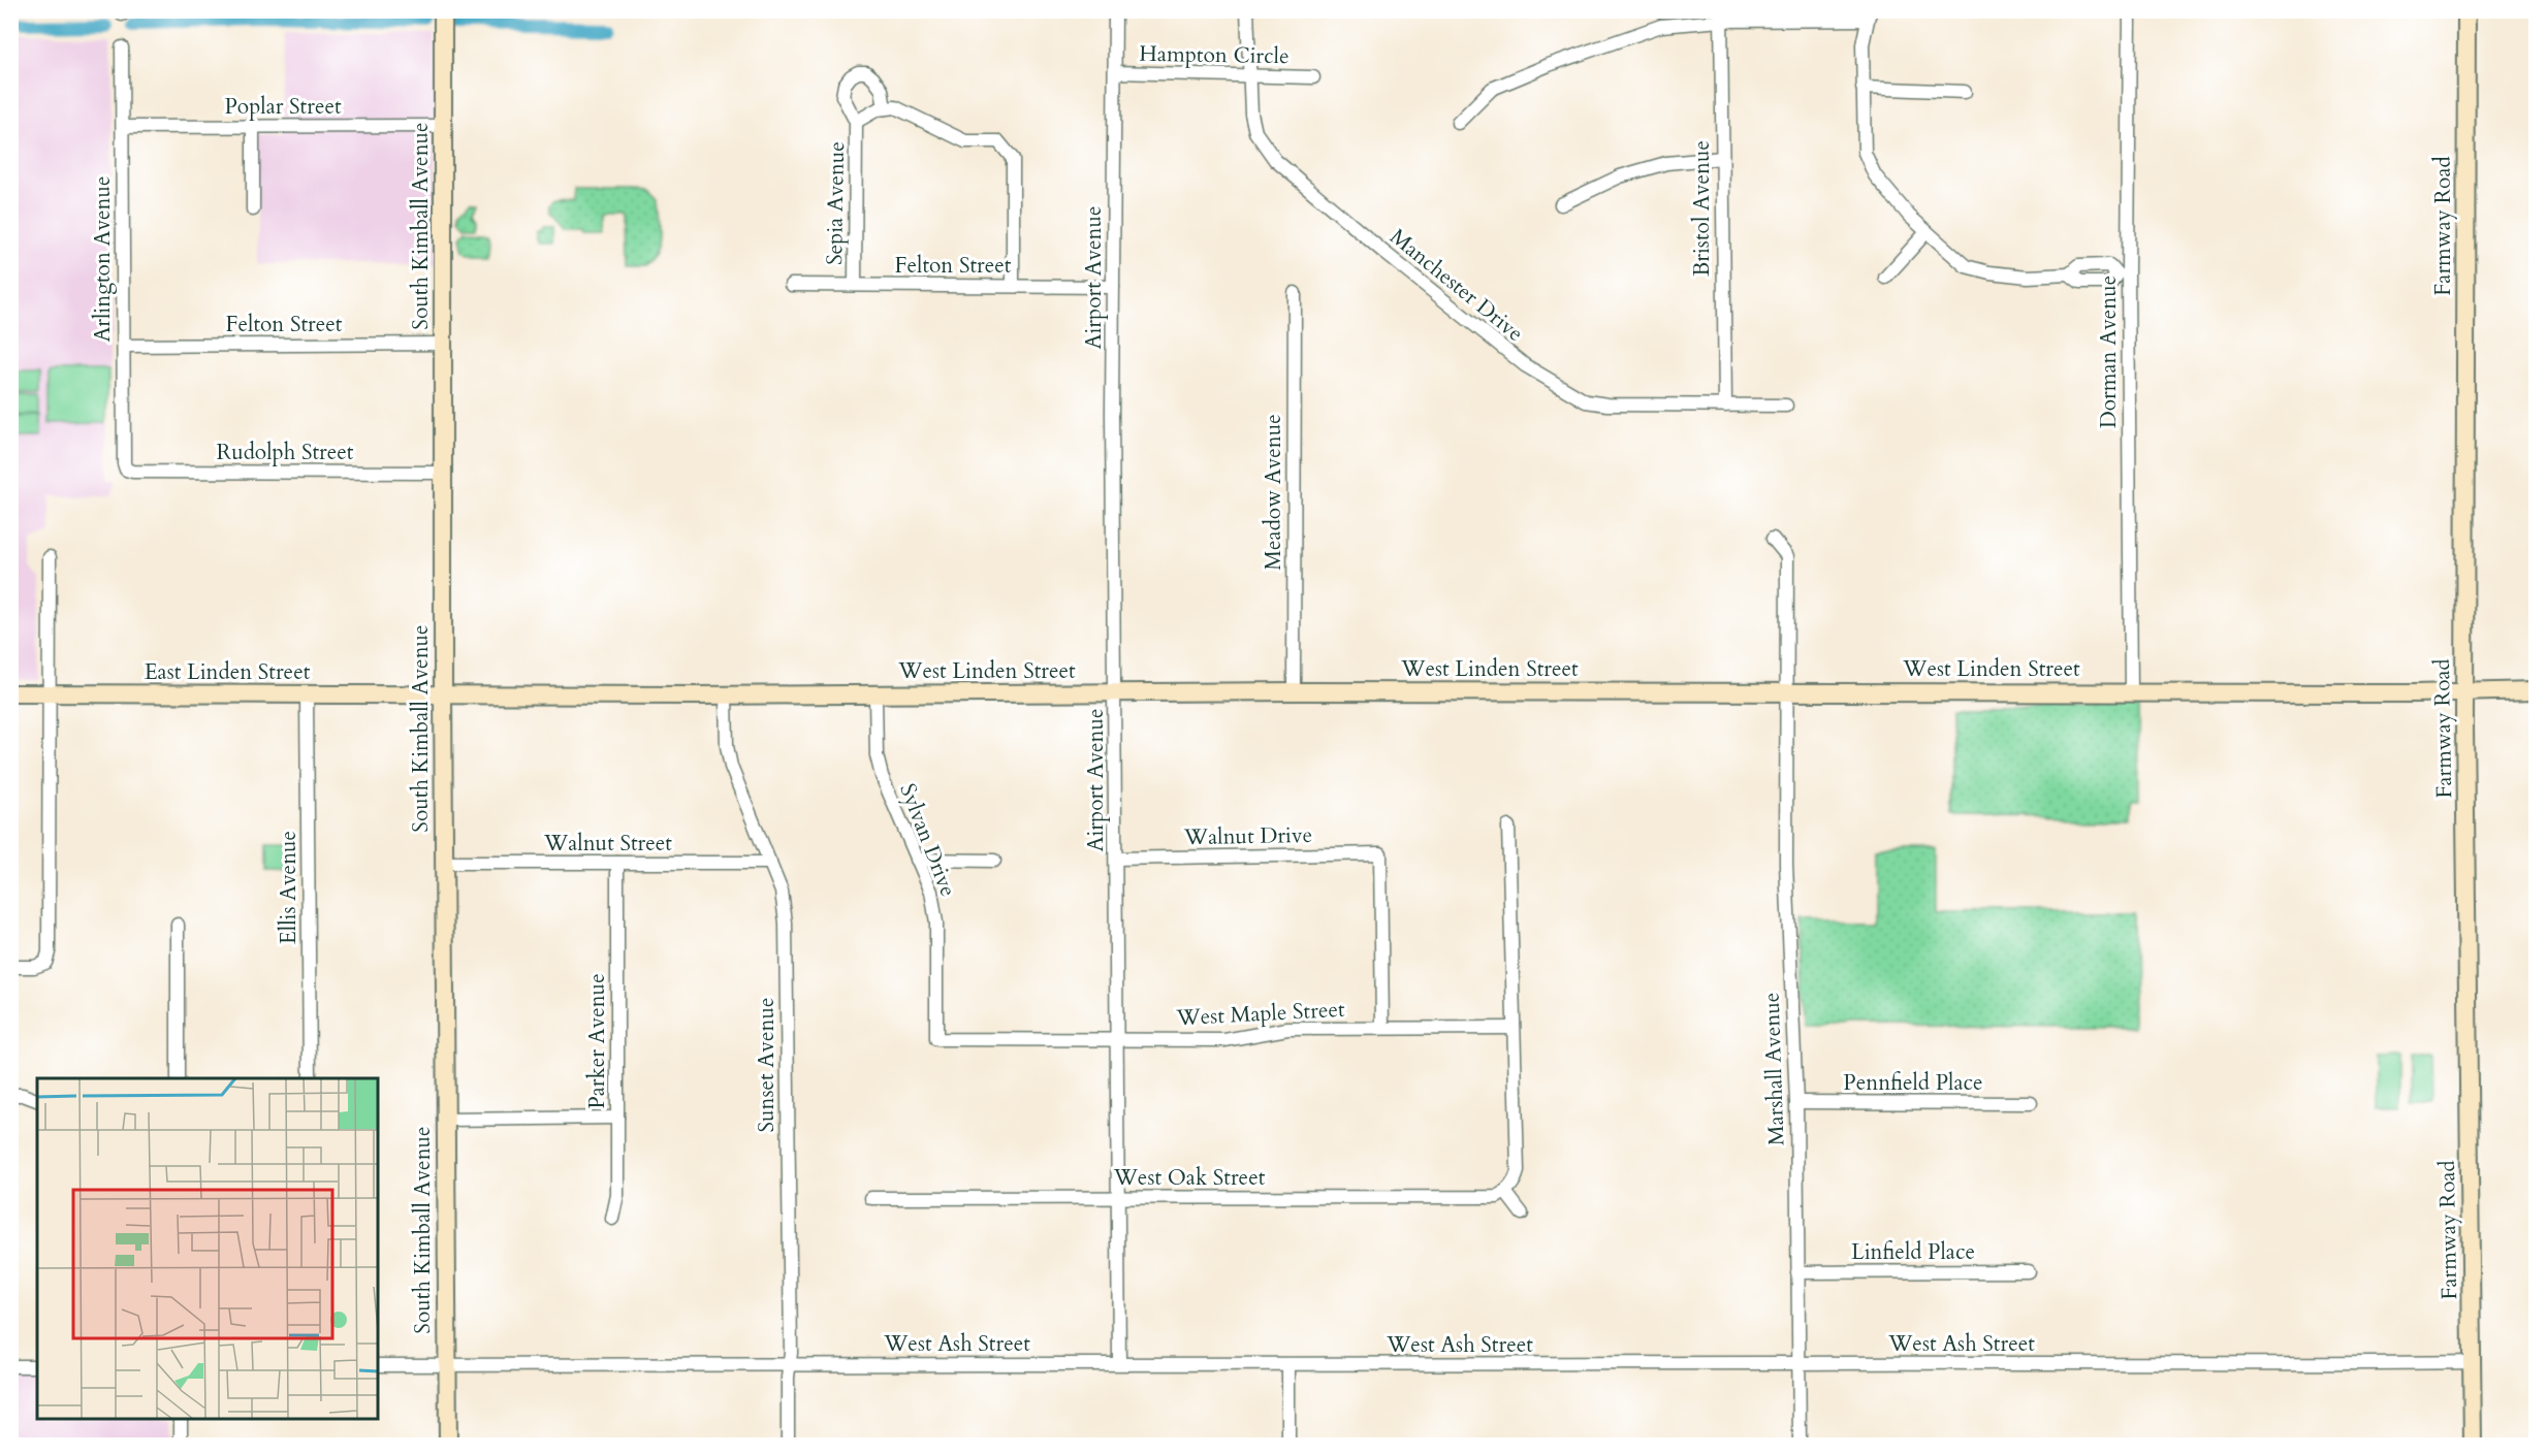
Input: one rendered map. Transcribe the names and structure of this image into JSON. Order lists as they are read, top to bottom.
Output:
{
  "streets": {
    "street": [
      "Hampton Circle",
      "Poplar Street",
      "Sepia Avenue",
      "Bristol Avenue",
      "South Kimball Avenue",
      "Farmway Road",
      "Arlington Avenue",
      "Felton Street",
      "Airport Avenue",
      "Manchester Drive",
      "Dorman Avenue",
      "Rudolph Street",
      "Meadow Avenue",
      "West Linden Street",
      "East Linden Street",
      "Walnut Drive",
      "Sylvan Drive",
      "Walnut Street",
      "Ellis Avenue",
      "West Maple Street",
      "Parker Avenue",
      "Sunset Avenue",
      "Marshall Avenue",
      "Pennfield Place",
      "West Oak Street",
      "Linfield Place",
      "West Ash Street"
    ]
  },
  "crossings": [
    ["Hampton Circle", "Airport Avenue"],
    ["Hampton Circle", "Manchester Drive"],
    ["Poplar Street", "South Kimball Avenue"],
    ["Poplar Street", "Arlington Avenue"],
    ["Sepia Avenue", "Felton Street"],
    ["Bristol Avenue", "Manchester Drive"],
    ["South Kimball Avenue", "Felton Street"],
    ["South Kimball Avenue", "Rudolph Street"],
    ["South Kimball Avenue", "West Linden Street"],
    ["South Kimball Avenue", "East Linden Street"],
    ["South Kimball Avenue", "Walnut Street"],
    ["South Kimball Avenue", "West Ash Street"],
    ["Farmway Road", "West Linden Street"],
    ["Farmway Road", "West Ash Street"],
    ["Arlington Avenue", "Felton Street"],
    ["Arlington Avenue", "Rudolph Street"],
    ["Felton Street", "Airport Avenue"],
    ["Airport Avenue", "West Linden Street"],
    ["Airport Avenue", "Walnut Drive"],
    ["Airport Avenue", "West Maple Street"],
    ["Airport Avenue", "West Oak Street"],
    ["Airport Avenue", "West Ash Street"],
    ["Dorman Avenue", "West Linden Street"],
    ["Meadow Avenue", "West Linden Street"],
    ["West Linden Street", "East Linden Street"],
    ["West Linden Street", "Sylvan Drive"],
    ["West Linden Street", "Sunset Avenue"],
    ["West Linden Street", "Marshall Avenue"],
    ["East Linden Street", "Ellis Avenue"],
    ["Walnut Drive", "West Maple Street"],
    ["Sylvan Drive", "West Maple Street"],
    ["Walnut Street", "Parker Avenue"],
    ["Walnut Street", "Sunset Avenue"],
    ["Sunset Avenue", "West Ash Street"],
    ["Marshall Avenue", "Pennfield Place"],
    ["Marshall Avenue", "Linfield Place"],
    ["Marshall Avenue", "West Ash Street"]
  ]
}
